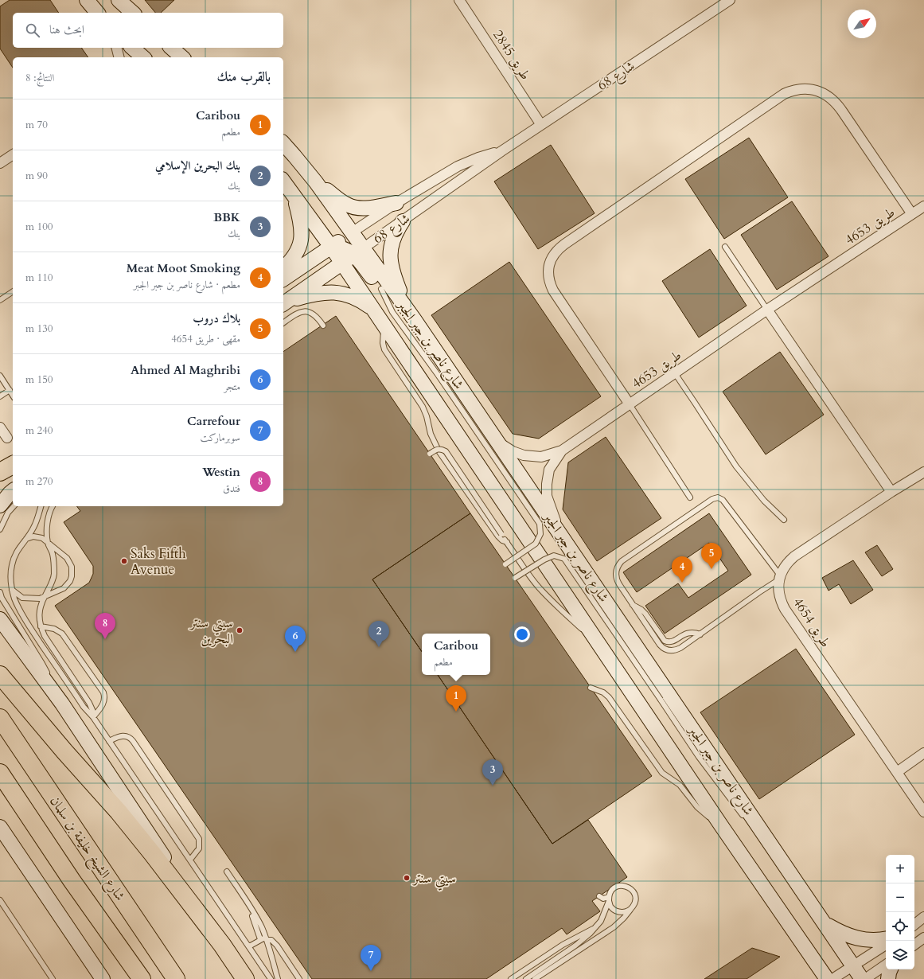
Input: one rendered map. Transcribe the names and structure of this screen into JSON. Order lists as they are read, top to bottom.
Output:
{
  "streets": {
    "highway": ["شارع الشيخ خليفة بن سلمان"],
    "main road": ["شارع 68", "شارع ناصر بن جبر الجبر"],
    "street": ["طريق 2845", "طريق 4653", "طريق 4654"]
  },
  "crossings": [
    ["طريق 2845", "شارع 68"],
    ["شارع 68", "شارع ناصر بن جبر الجبر"],
    ["طريق 4653", "شارع ناصر بن جبر الجبر"]
  ],
  "places": ["Saks Fifth Avenue", "سيتي سنتر البحرين", "سيتي سنتر"],
  "north": "top right",
  "page": {
    "search": "ابحث هنا",
    "heading": ["بالقرب منك", "النتائج: 8"],
    "list": [
      {
        "mark": "1",
        "name": "Caribou",
        "note": "مطعم",
        "value": "70 m"
      },
      {
        "mark": "2",
        "name": "بنك البحرين الإسلامي",
        "note": "بنك",
        "value": "90 m"
      },
      {
        "mark": "3",
        "name": "BBK",
        "note": "بنك",
        "value": "100 m"
      },
      {
        "mark": "4",
        "name": "Meat Moot Smoking",
        "note": "مطعم · شارع ناصر بن جبر الجبر",
        "value": "110 m"
      },
      {
        "mark": "5",
        "name": "بلاك دروب",
        "note": "مقهى · طريق 4654",
        "value": "130 m"
      },
      {
        "mark": "6",
        "name": "Ahmed Al Maghribi",
        "note": "متجر",
        "value": "150 m"
      },
      {
        "mark": "7",
        "name": "Carrefour",
        "note": "سوبرماركت",
        "value": "240 m"
      },
      {
        "mark": "8",
        "name": "Westin",
        "note": "فندق",
        "value": "270 m"
      }
    ],
    "pins": [
      "5",
      "4",
      "8",
      "2",
      "6",
      "1",
      "3",
      "7"
    ],
    "popup": ["Caribou", "مطعم"],
    "map_buttons": ["+", "−"]
  }
}
